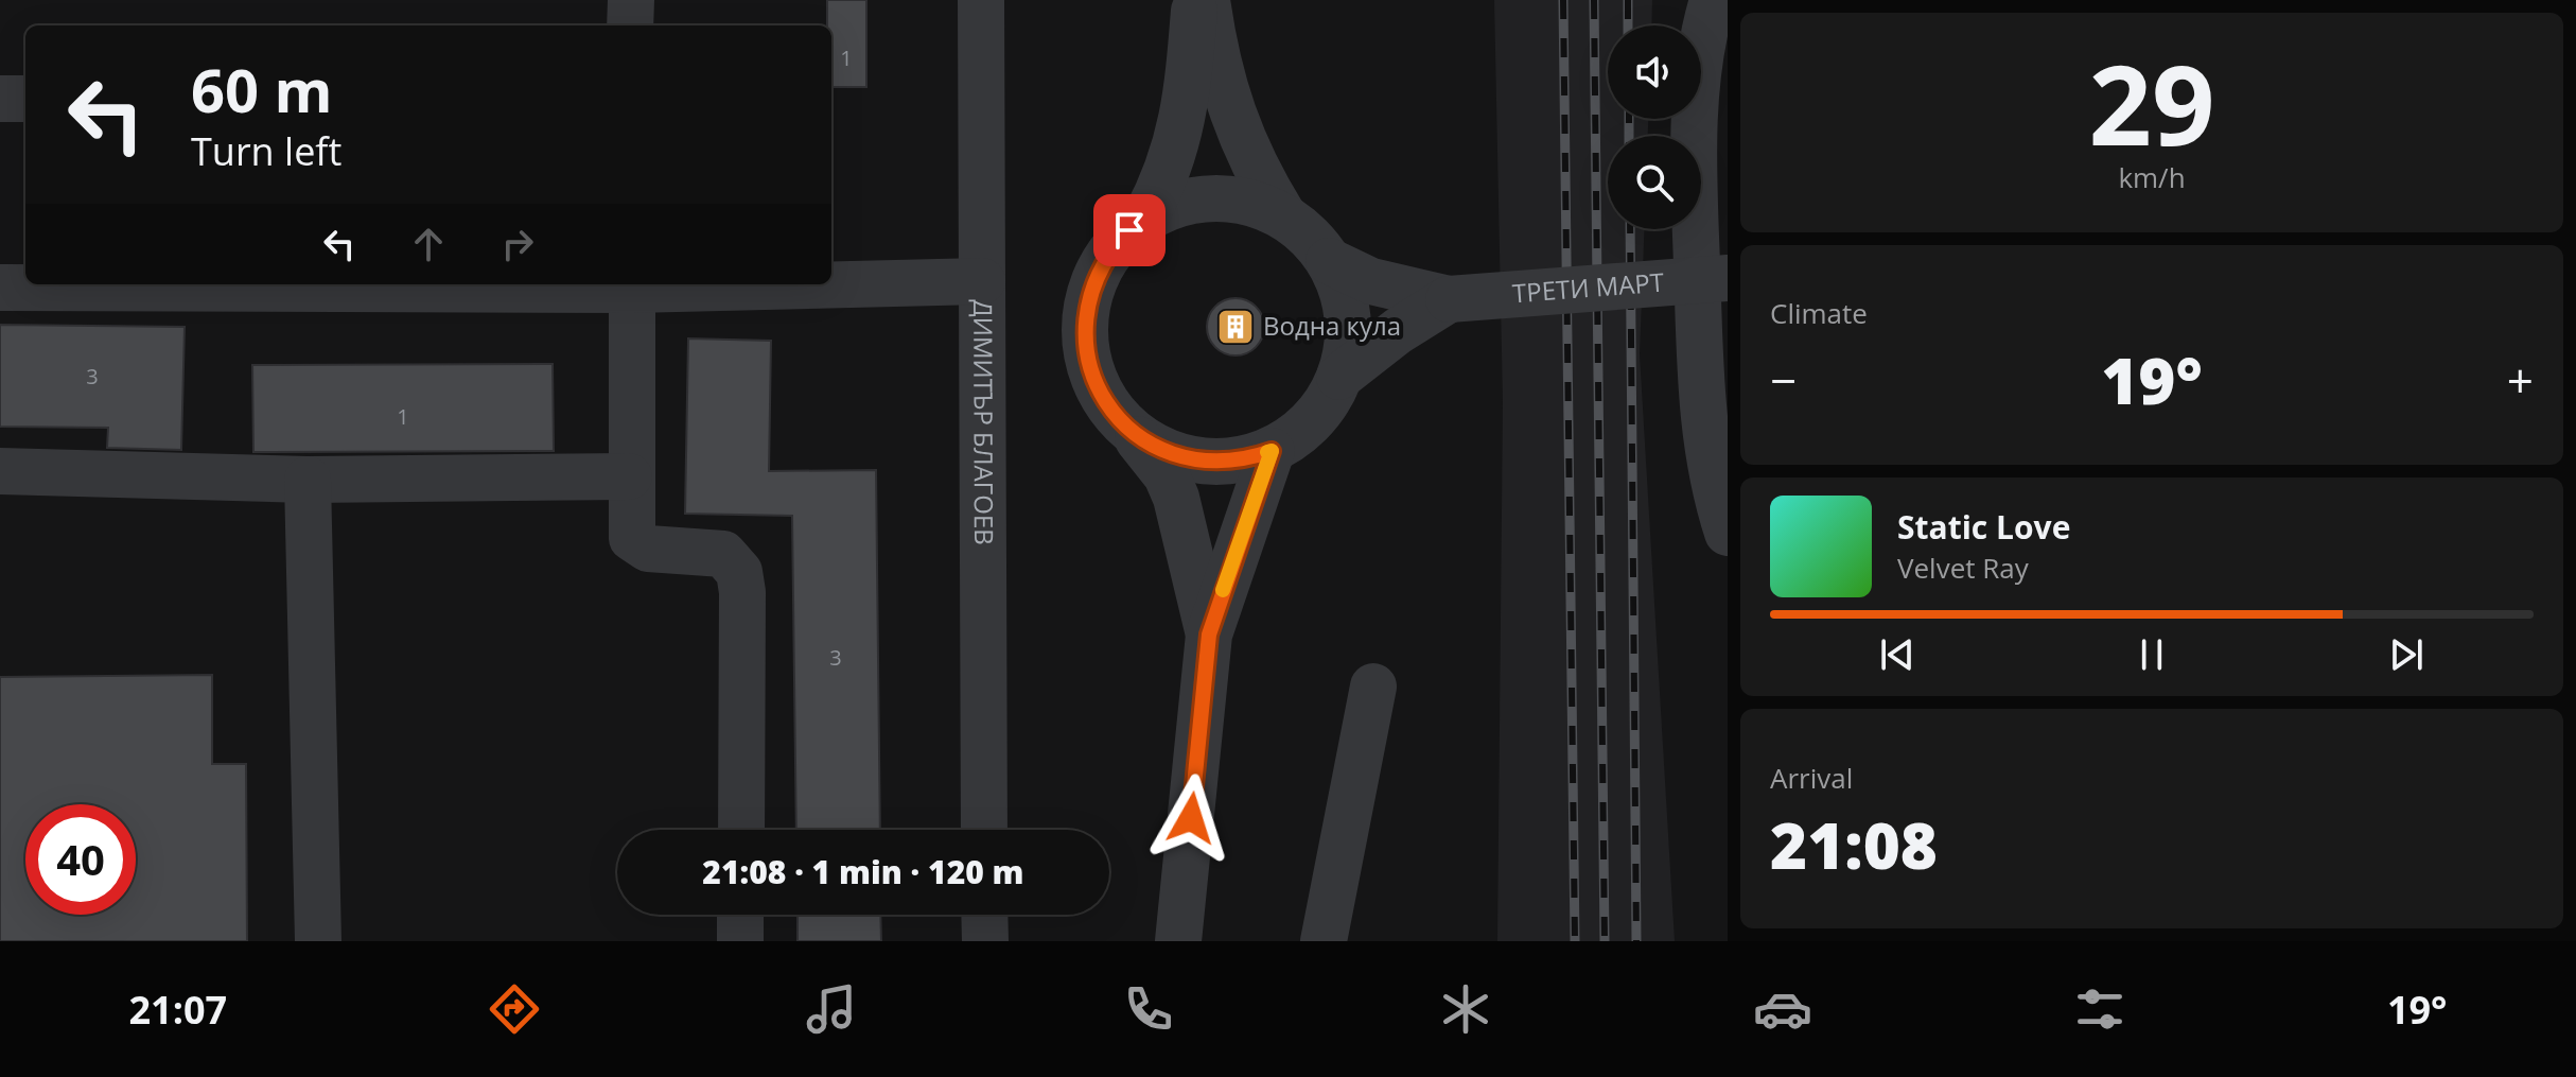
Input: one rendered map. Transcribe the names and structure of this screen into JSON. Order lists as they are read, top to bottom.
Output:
{
  "streets": {
    "street": ["ТРЕТИ МАРТ", "ДИМИТЪР БЛАГОЕВ"]
  },
  "places": {
    "building": ["Водна кула"]
  },
  "house_numbers": [
    "1",
    "3",
    "1",
    "3"
  ],
  "page": {
    "tile": [
      ["29", "km/h"],
      "Climate",
      ["Arrival", "21:08"]
    ],
    "turn": ["60 m", "Turn left"],
    "heat": ["−", "19°", "+"],
    "song": ["Static Love", "Velvet Ray"],
    "limit": "40",
    "trip": "21:08 · 1 min · 120 m",
    "tabs": ["21:07", "19°"]
  }
}
